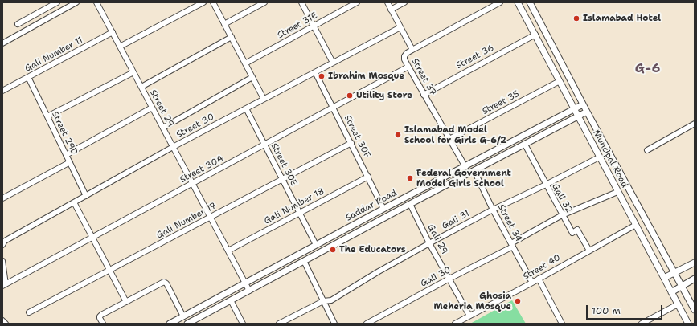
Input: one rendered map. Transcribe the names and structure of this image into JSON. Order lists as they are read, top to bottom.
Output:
{
  "streets": {
    "street": [
      "Street 31E",
      "Gali Number 11",
      "Street 36",
      "Street 37",
      "Street 35",
      "Street 29",
      "Street 30",
      "Street 29D",
      "Street 30F",
      "Muncipal Road",
      "Street 30E",
      "Street 30A",
      "Gali 32",
      "Saddar Road",
      "Gali Number 18",
      "Gali 31",
      "Gali Number 17",
      "Street 34",
      "Gali 29",
      "Street 40",
      "Gali 30"
    ]
  },
  "crossings": [
    ["Gali Number 11", "Street 29"],
    ["Gali Number 11", "Street 29D"],
    ["Street 36", "Street 37"],
    ["Street 36", "Muncipal Road"],
    ["Street 37", "Street 35"],
    ["Street 37", "Street 30A"],
    ["Street 37", "Saddar Road"],
    ["Street 35", "Muncipal Road"],
    ["Street 29", "Street 30"],
    ["Street 29", "Street 30A"],
    ["Street 29", "Saddar Road"],
    ["Street 29", "Gali Number 18"],
    ["Street 29", "Gali Number 17"],
    ["Street 30", "Street 29D"],
    ["Street 30", "Street 30F"],
    ["Street 30", "Street 30E"],
    ["Street 30F", "Street 30A"],
    ["Street 30F", "Saddar Road"],
    ["Street 30F", "Gali Number 18"],
    ["Street 30F", "Gali Number 17"],
    ["Muncipal Road", "Saddar Road"],
    ["Muncipal Road", "Gali 31"],
    ["Muncipal Road", "Street 40"],
    ["Muncipal Road", "Gali 30"],
    ["Street 30E", "Street 30A"],
    ["Street 30E", "Saddar Road"],
    ["Street 30E", "Gali Number 18"],
    ["Street 30E", "Gali Number 17"],
    ["Gali 32", "Saddar Road"],
    ["Gali 32", "Gali 31"],
    ["Gali 32", "Street 40"],
    ["Gali 32", "Gali 30"],
    ["Saddar Road", "Street 34"],
    ["Saddar Road", "Gali 29"],
    ["Gali 31", "Street 34"],
    ["Gali 31", "Gali 29"],
    ["Street 34", "Street 40"],
    ["Street 34", "Gali 30"],
    ["Gali 29", "Street 40"],
    ["Gali 29", "Gali 30"]
  ],
  "districts": ["G-6"],
  "places": [
    "Islamabad Hotel",
    "Ibrahim Mosque",
    "Utility Store",
    "Islamabad Model School for Girls G-6/2",
    "Federal Government Model Girls School",
    "The Educators",
    "Ghosia Meheria Mosque"
  ],
  "scale_bar": "100 m"
}
